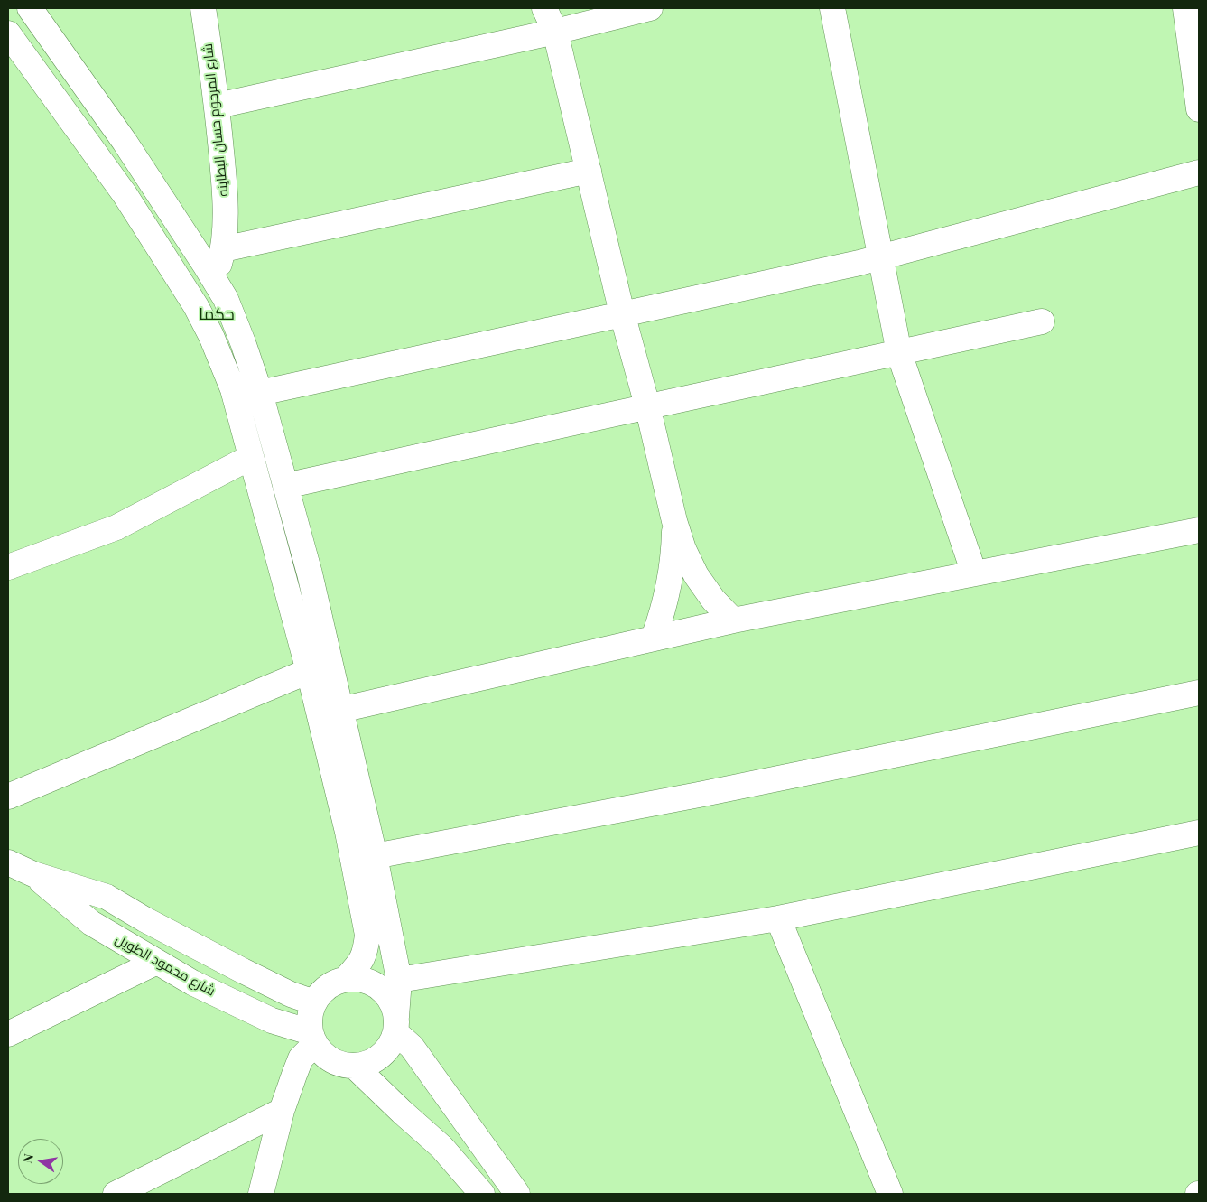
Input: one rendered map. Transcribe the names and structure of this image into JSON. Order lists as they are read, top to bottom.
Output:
{
  "streets": {
    "street": ["شارع المرحوم حسان البطاينه", "شارع محمود الطويل"]
  },
  "districts": ["حكما"],
  "north": "left"
}
